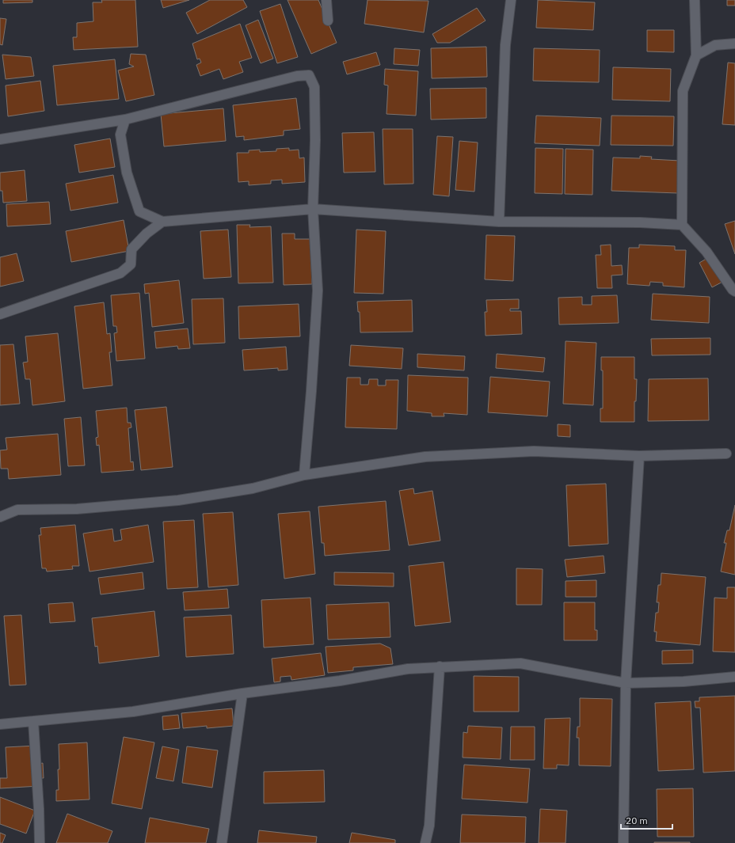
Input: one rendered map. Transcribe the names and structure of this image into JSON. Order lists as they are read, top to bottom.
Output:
{
  "scale_bar": "20 m"
}
